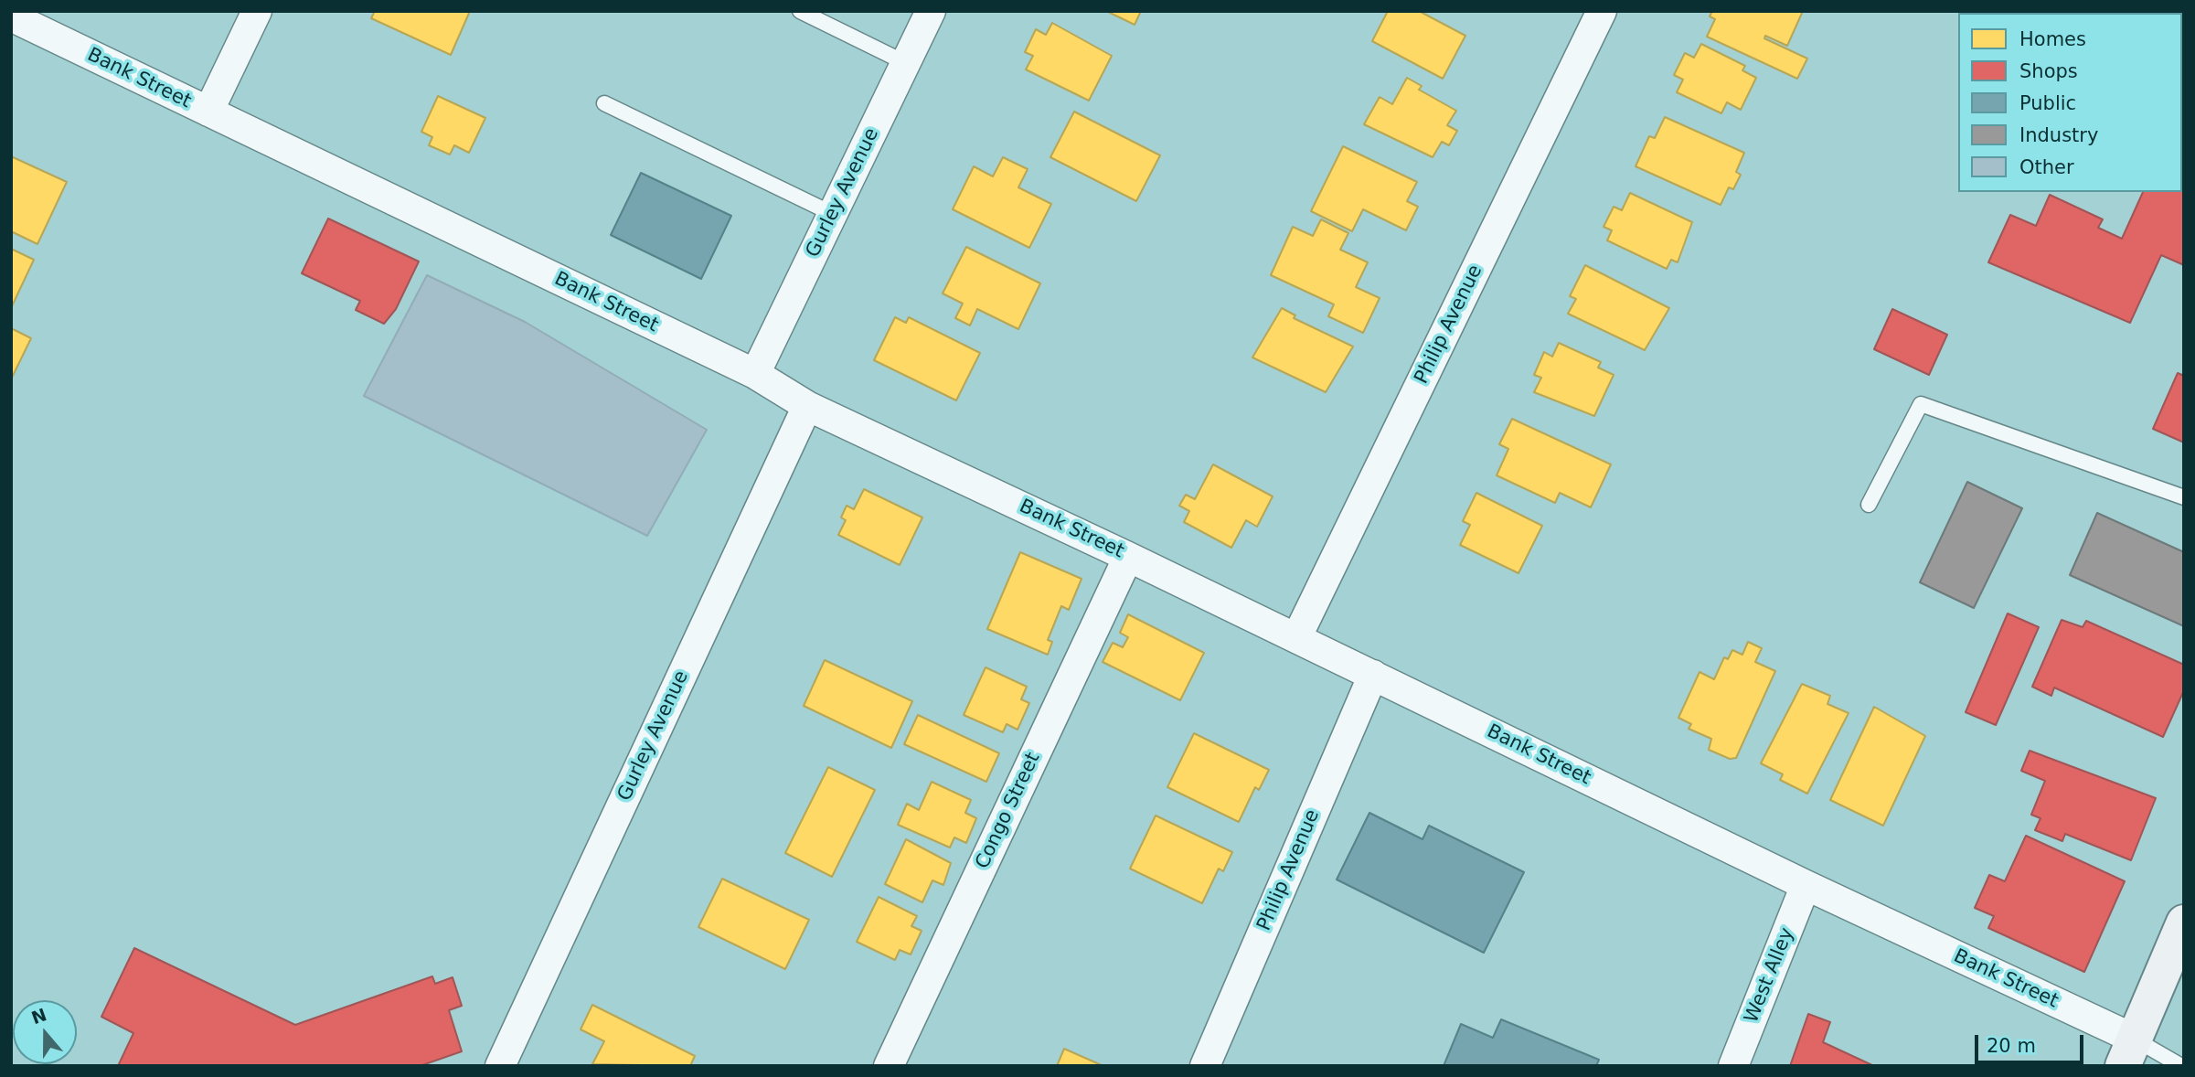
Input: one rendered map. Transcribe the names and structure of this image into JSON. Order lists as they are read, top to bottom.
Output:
{
  "streets": {
    "street": [
      "Bank Street",
      "Gurley Avenue",
      "Philip Avenue",
      "Congo Street",
      "West Alley"
    ]
  },
  "crossings": [
    ["Bank Street", "Gurley Avenue"],
    ["Bank Street", "Philip Avenue"],
    ["Bank Street", "Congo Street"],
    ["Bank Street", "West Alley"]
  ],
  "legend": [
    "Homes",
    "Shops",
    "Public",
    "Industry",
    "Other"
  ],
  "scale_bar": "20 m",
  "north": "top"
}
